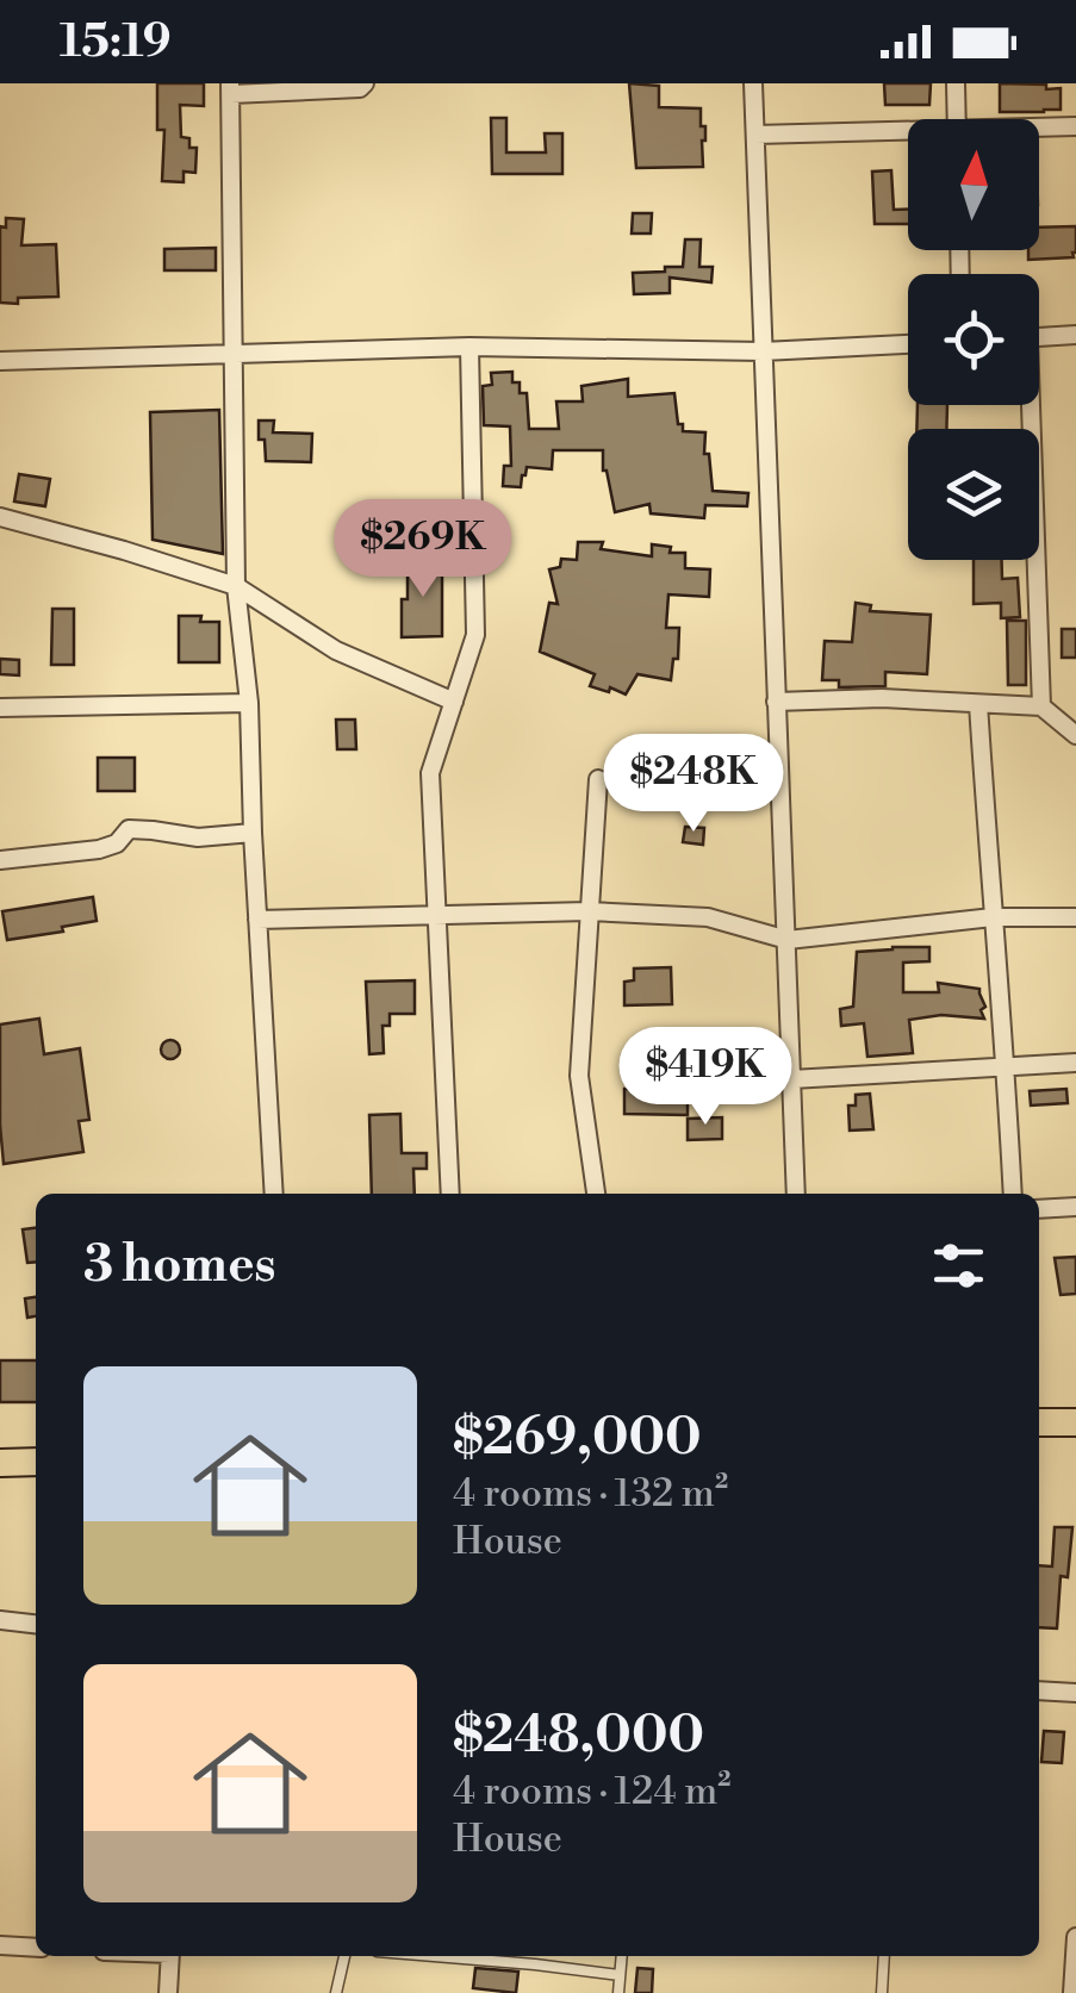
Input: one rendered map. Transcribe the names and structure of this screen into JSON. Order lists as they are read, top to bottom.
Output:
{
  "north": "top",
  "page": {
    "status": "15:19",
    "price": ["$269K", "$248K", "$419K"],
    "heading": "3 homes",
    "list": [
      {
        "name": "$269,000",
        "note": "4 rooms · 132 m² · House"
      },
      {
        "name": "$248,000",
        "note": "4 rooms · 124 m² · House"
      }
    ]
  }
}
